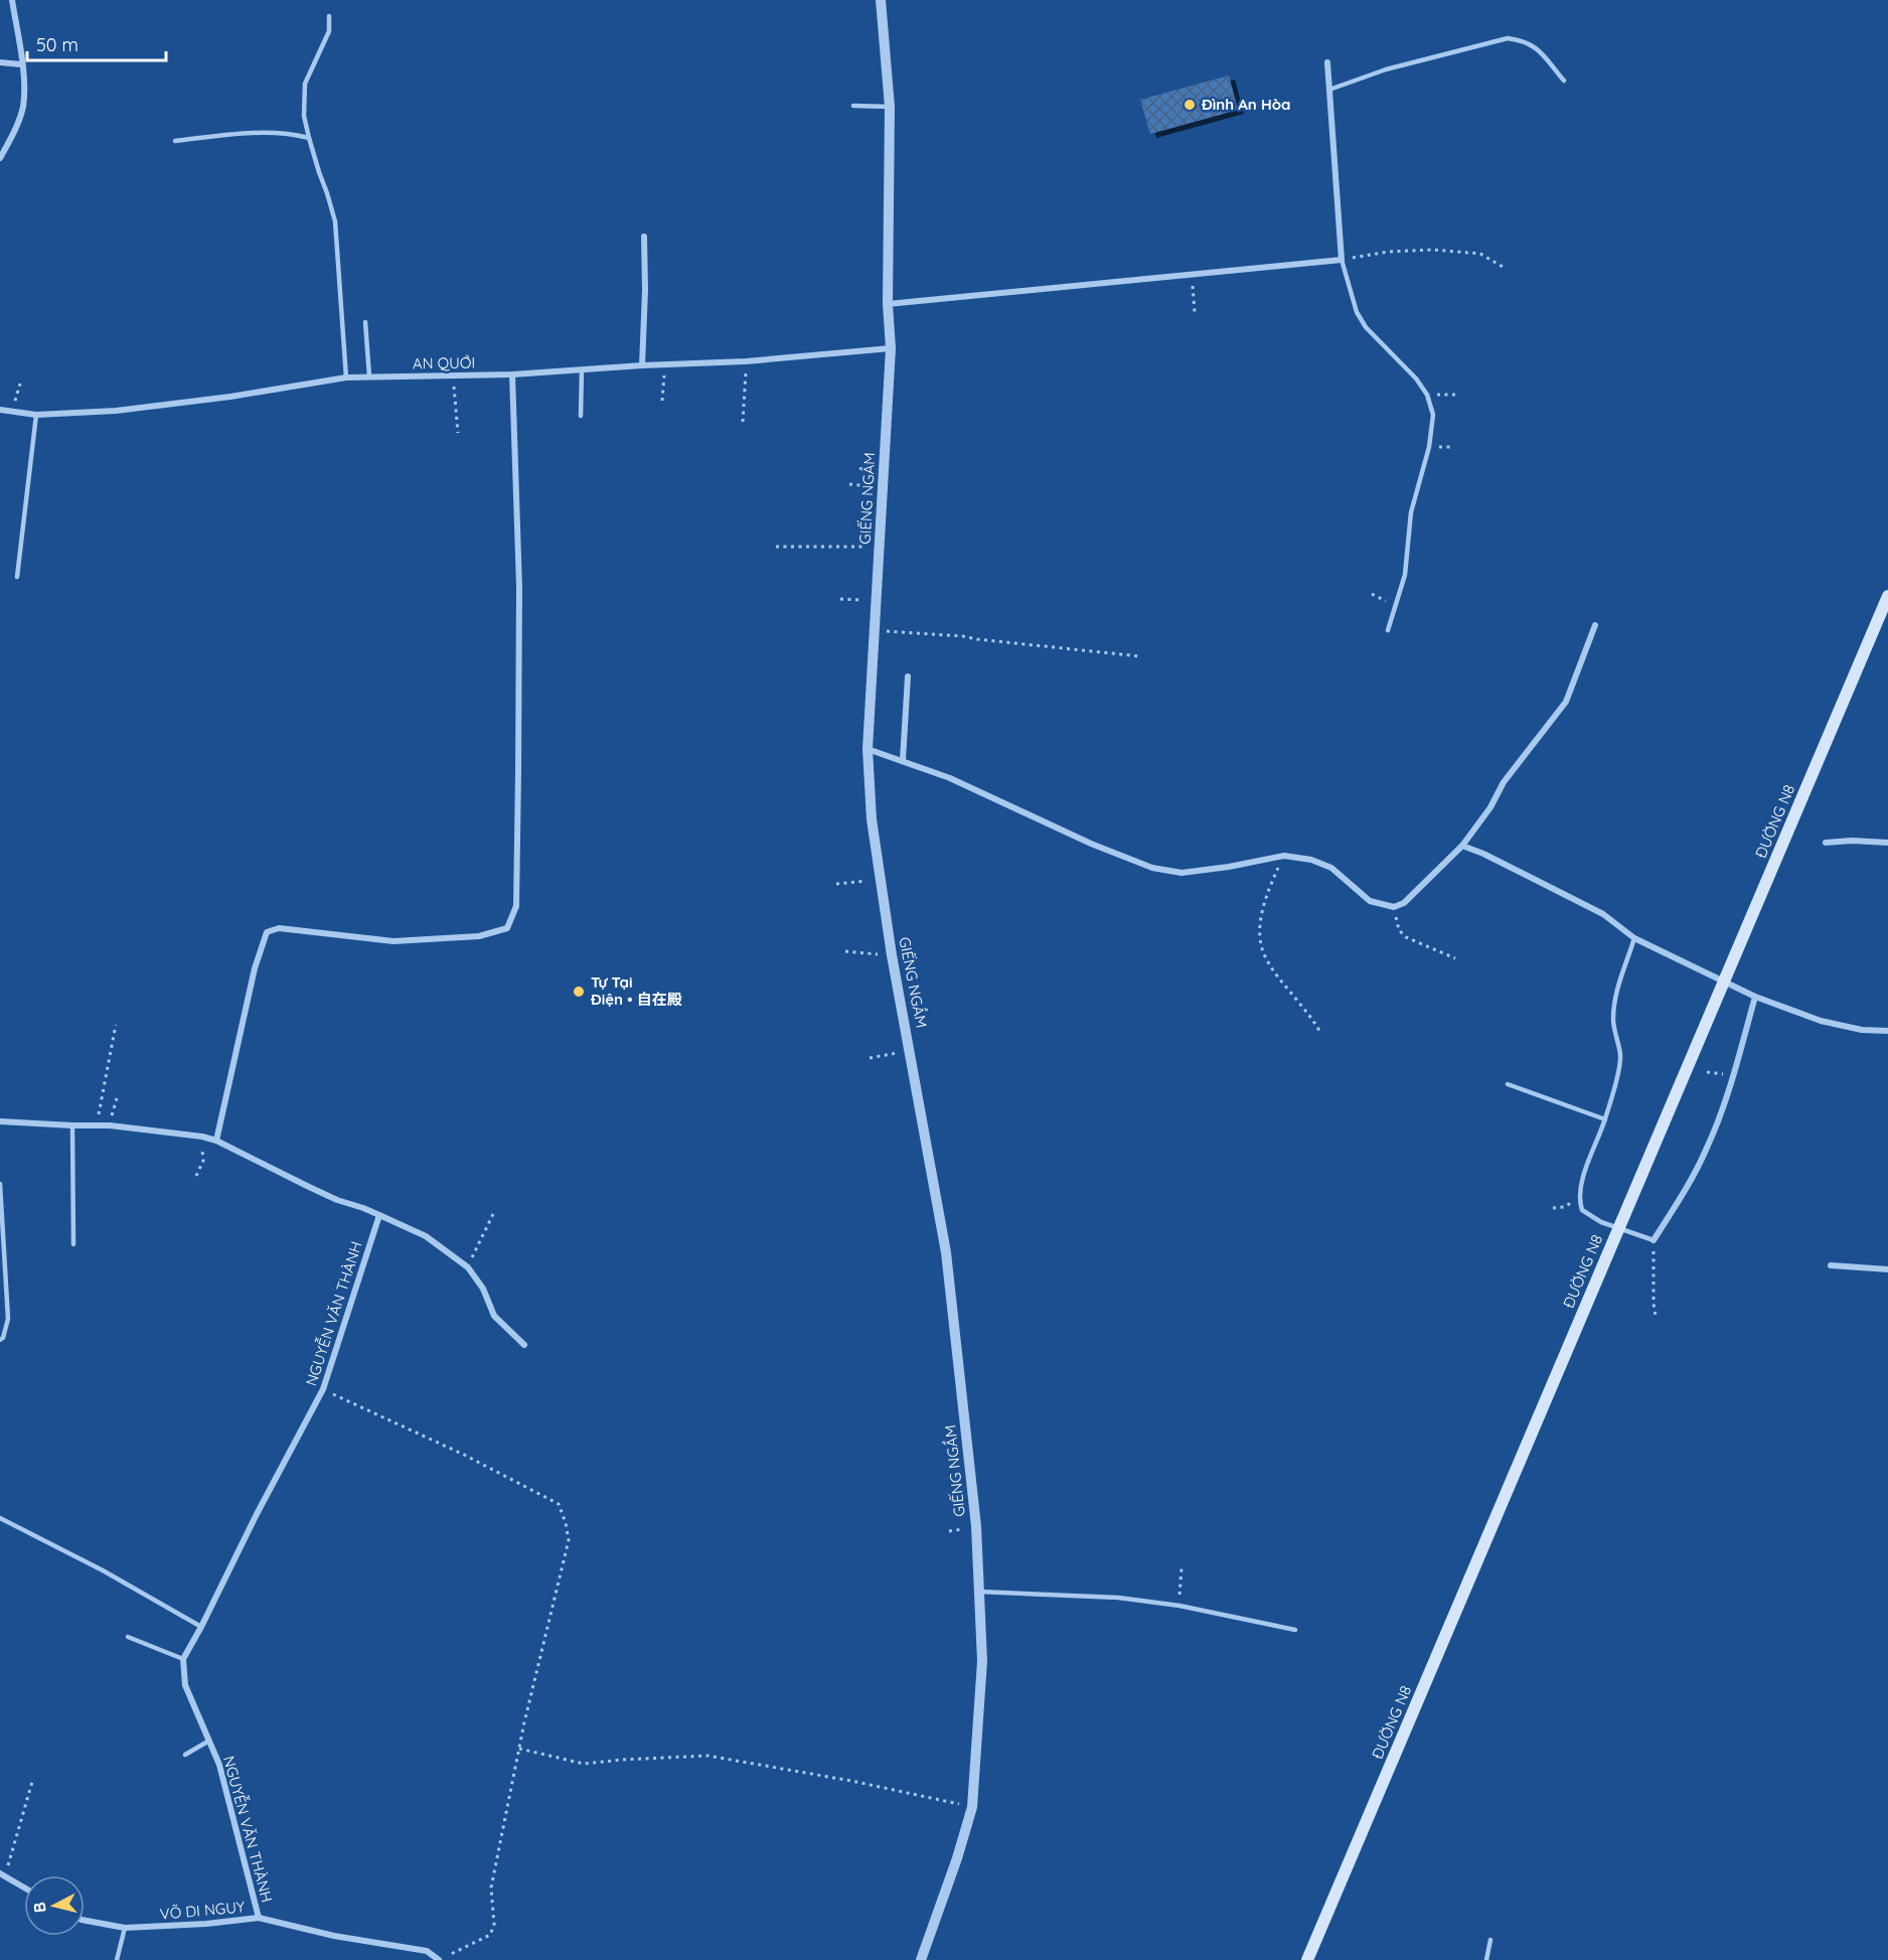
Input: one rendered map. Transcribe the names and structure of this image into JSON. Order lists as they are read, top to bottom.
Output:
{
  "streets": {
    "main road": ["ĐƯỜNG N8"],
    "street": [
      "AN QUỚI",
      "GIẾNG NGẦM",
      "NGUYỄN VĂN THÀNH",
      "VÕ DI NGUY"
    ]
  },
  "crossings": [
    ["AN QUỚI", "GIẾNG NGẦM"],
    ["NGUYỄN VĂN THÀNH", "VÕ DI NGUY"]
  ],
  "places": ["Đình An Hòa", "Tự Tại Điện • 自在殿"],
  "scale_bar": "50 m",
  "north": "left"
}
